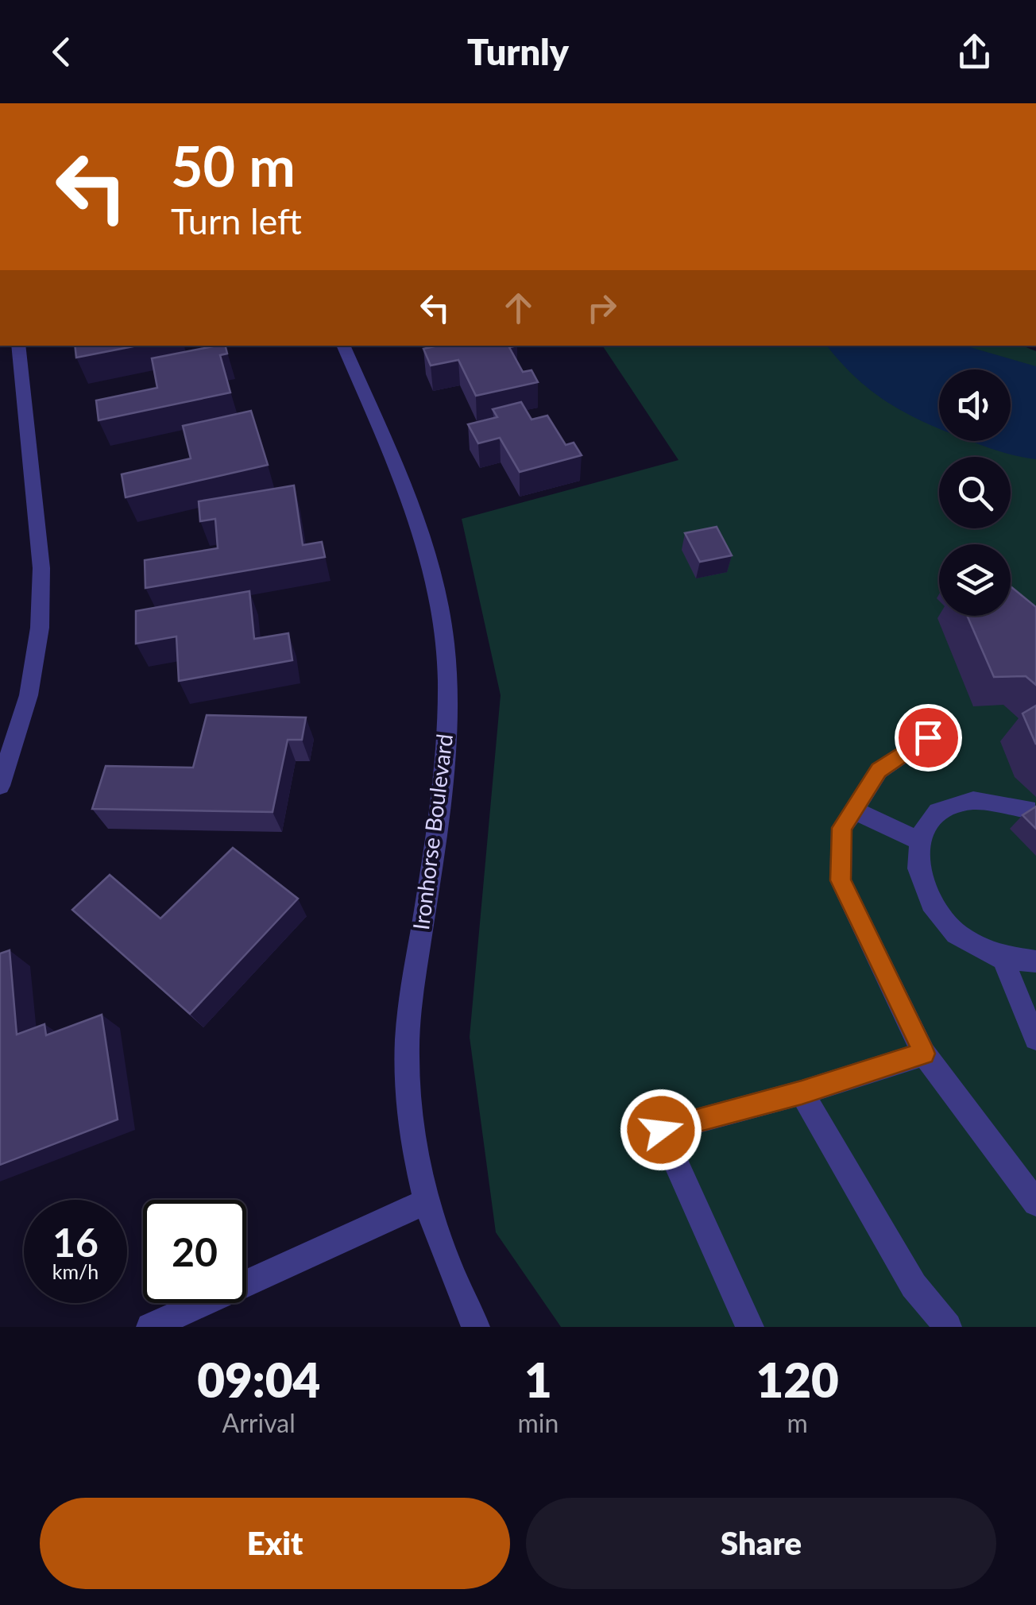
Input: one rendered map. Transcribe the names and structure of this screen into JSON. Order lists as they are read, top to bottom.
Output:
{
  "streets": {
    "street": ["Ironhorse Boulevard"]
  },
  "page": {
    "header": "Turnly",
    "turn": ["50 m", "Turn left"],
    "speed": "16 km/h",
    "limit": "20",
    "eta": [
      "09:04",
      "Arrival",
      "1",
      "min",
      "120",
      "m"
    ],
    "buttons": ["Exit", "Share"]
  }
}
